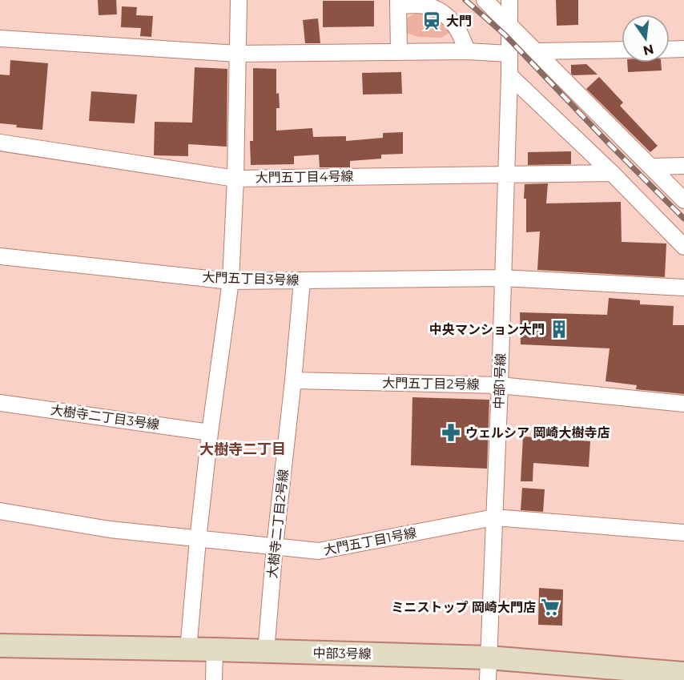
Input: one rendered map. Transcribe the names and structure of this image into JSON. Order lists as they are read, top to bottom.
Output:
{
  "streets": {
    "street": [
      "大門五丁目4号線",
      "大門五丁目3号線",
      "中部1号線",
      "大門五丁目2号線",
      "大樹寺二丁目3号線",
      "大樹寺二丁目2号線",
      "大門五丁目1号線",
      "中部3号線"
    ]
  },
  "crossings": [
    ["大門五丁目4号線", "中部1号線"],
    ["大門五丁目3号線", "中部1号線"],
    ["大門五丁目3号線", "大樹寺二丁目2号線"],
    ["中部1号線", "大門五丁目2号線"],
    ["中部1号線", "大門五丁目1号線"],
    ["中部1号線", "中部3号線"],
    ["大門五丁目2号線", "大樹寺二丁目2号線"],
    ["大樹寺二丁目2号線", "大門五丁目1号線"],
    ["大樹寺二丁目2号線", "中部3号線"]
  ],
  "districts": ["大樹寺二丁目"],
  "places": {
    "station": ["大門"],
    "building": ["中央マンション大門"],
    "pharmacy": ["ウェルシア 岡崎大樹寺店"],
    "supermarket": ["ミニストップ 岡崎大門店"]
  },
  "north": "bottom"
}
